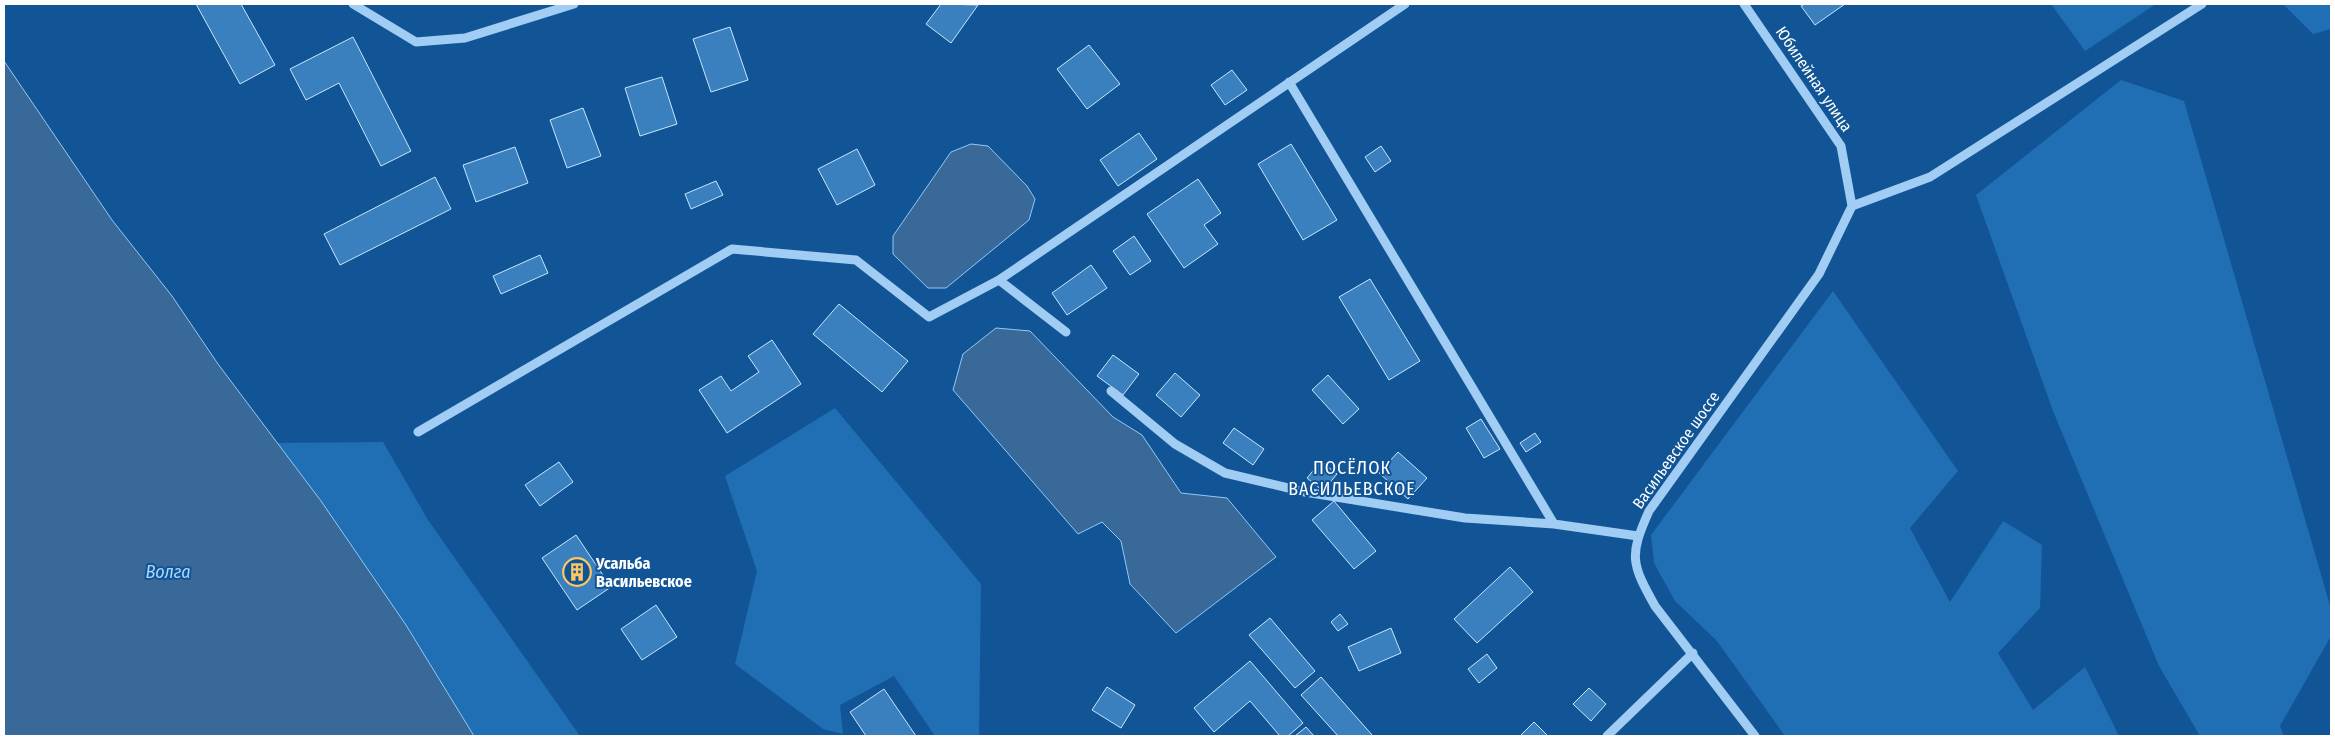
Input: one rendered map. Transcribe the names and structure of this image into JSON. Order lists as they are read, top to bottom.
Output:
{
  "streets": {
    "street": ["Юбилейная улица", "Васильевское шоссе"]
  },
  "crossings": [
    ["Юбилейная улица", "Васильевское шоссе"]
  ],
  "districts": ["ПОСЁЛОК ВАСИЛЬЕВСКОЕ"],
  "water": ["Волга"],
  "places": {
    "building": ["Усальба Васильевское"]
  }
}
